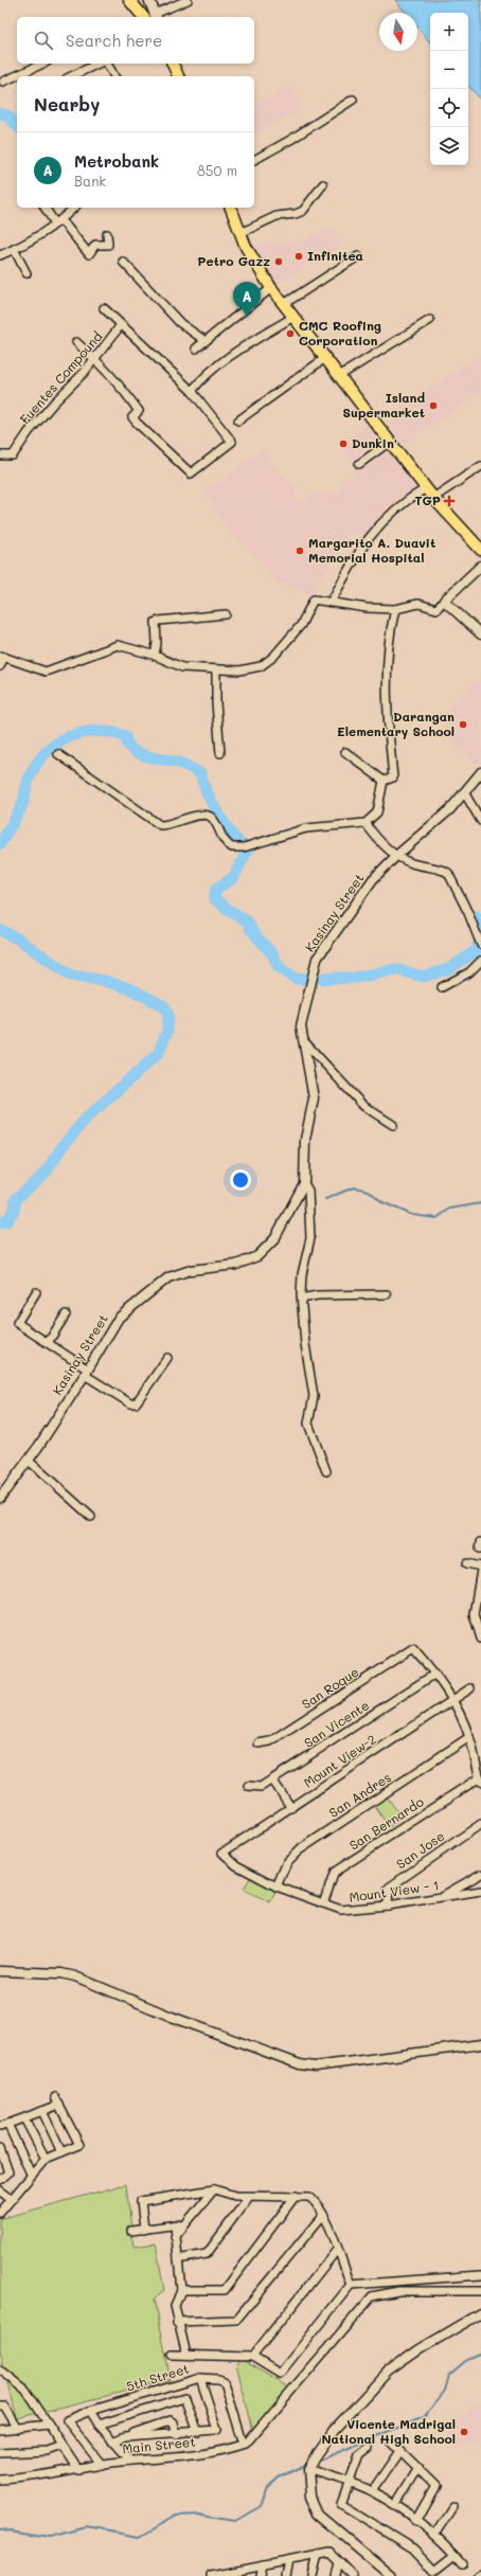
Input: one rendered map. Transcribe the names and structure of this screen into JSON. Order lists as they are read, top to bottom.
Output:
{
  "streets": {
    "street": [
      "Fuentes Compound",
      "Kasinay Street",
      "San Roque",
      "San Vicente",
      "Mount View-2",
      "San Andres",
      "San Bernardo",
      "San Jose",
      "Mount View - 1",
      "5th Street",
      "Main Street"
    ]
  },
  "crossings": [
    ["San Roque", "San Vicente"],
    ["Mount View-2", "Mount View - 1"],
    ["San Andres", "Mount View - 1"],
    ["San Bernardo", "Mount View - 1"],
    ["San Jose", "Mount View - 1"],
    ["5th Street", "Main Street"]
  ],
  "places": {
    "other": [
      "Infinitea",
      "Petro Gazz",
      "CMC Roofing Corporation",
      "Island Supermarket",
      "Dunkin'",
      "Margarito A. Duavit Memorial Hospital",
      "Darangan Elementary School",
      "Vicente Madrigal National High School"
    ],
    "health": ["TGP"]
  },
  "north": "bottom",
  "page": {
    "map_buttons": ["+", "−"],
    "search": "Search here",
    "heading": "Nearby",
    "list": [
      {
        "mark": "A",
        "name": "Metrobank",
        "note": "Bank",
        "value": "850 m"
      }
    ],
    "pins": "A"
  }
}
